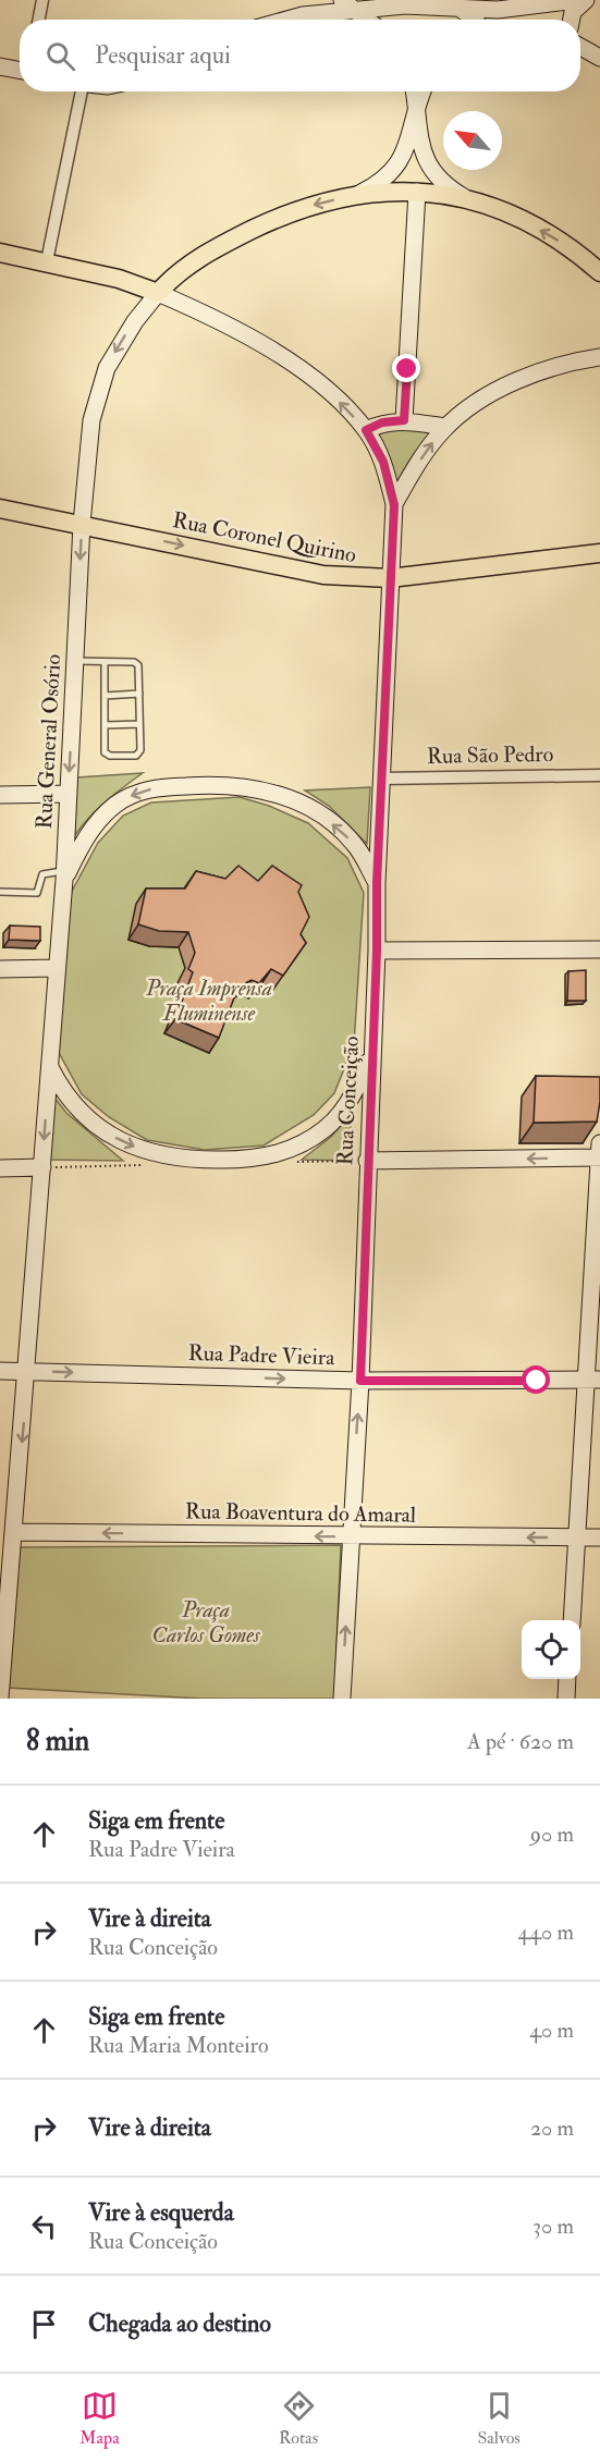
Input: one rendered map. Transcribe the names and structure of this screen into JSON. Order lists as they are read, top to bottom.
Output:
{
  "streets": {
    "main road": [
      "Rua Coronel Quirino",
      "Rua General Osório",
      "Rua Conceição",
      "Rua Padre Vieira",
      "Rua Boaventura do Amaral"
    ],
    "street": ["Rua São Pedro"]
  },
  "crossings": [
    ["Rua Coronel Quirino", "Rua General Osório"],
    ["Rua Coronel Quirino", "Rua Conceição"],
    ["Rua General Osório", "Rua Padre Vieira"],
    ["Rua General Osório", "Rua Boaventura do Amaral"],
    ["Rua São Pedro", "Rua Conceição"],
    ["Rua Conceição", "Rua Padre Vieira"],
    ["Rua Conceição", "Rua Boaventura do Amaral"]
  ],
  "one_way": ["Rua Coronel Quirino", "Rua Padre Vieira", "Rua Boaventura do Amaral"],
  "parks": ["Praça Imprensa Fluminense", "Praça Carlos Gomes"],
  "north": "top left",
  "page": {
    "search": "Pesquisar aqui",
    "heading": ["8 min", "A pé · 620 m"],
    "list": [
      ["Siga em frente", "Rua Padre Vieira", "90 m"],
      ["Vire à direita", "Rua Conceição", "440 m"],
      ["Siga em frente", "Rua Maria Monteiro", "40 m"],
      ["Vire à direita", "20 m"],
      ["Vire à esquerda", "Rua Conceição", "30 m"],
      "Chegada ao destino"
    ],
    "nav": ["Mapa", "Rotas", "Salvos"]
  }
}
